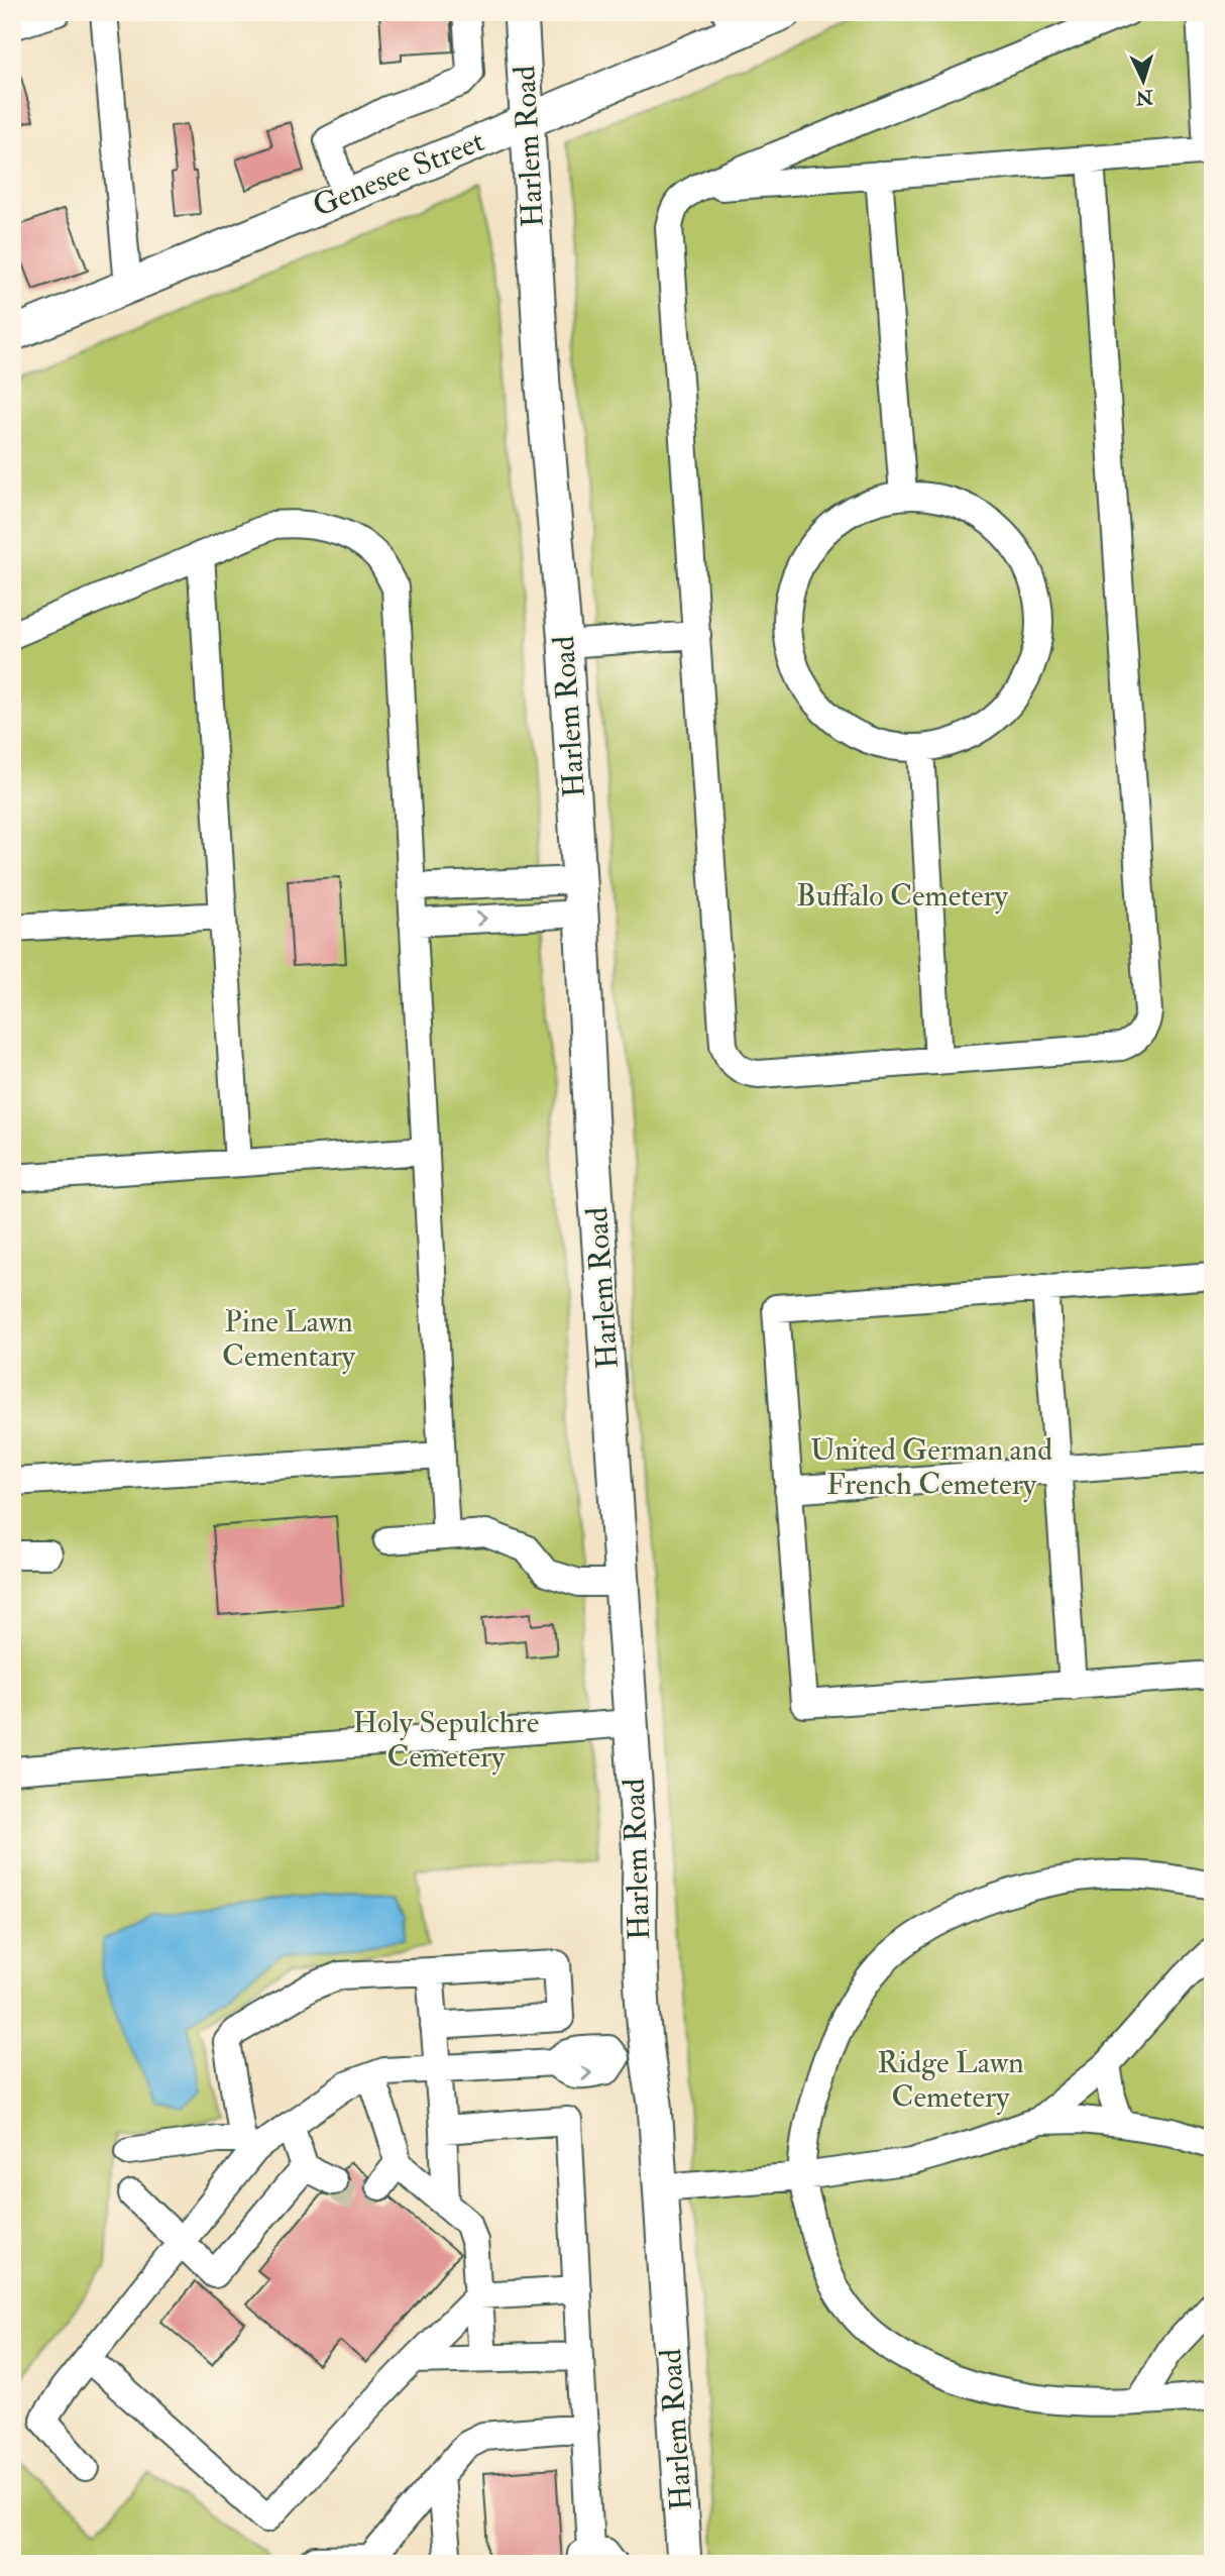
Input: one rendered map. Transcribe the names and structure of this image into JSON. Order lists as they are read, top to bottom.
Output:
{
  "streets": {
    "main road": ["Harlem Road", "Genesee Street"]
  },
  "crossings": [
    ["Harlem Road", "Genesee Street"]
  ],
  "parks": [
    "Buffalo Cemetery",
    "Pine Lawn Cementary",
    "United German and French Cemetery",
    "Holy Sepulchre Cemetery",
    "Ridge Lawn Cemetery"
  ],
  "north": "bottom"
}
